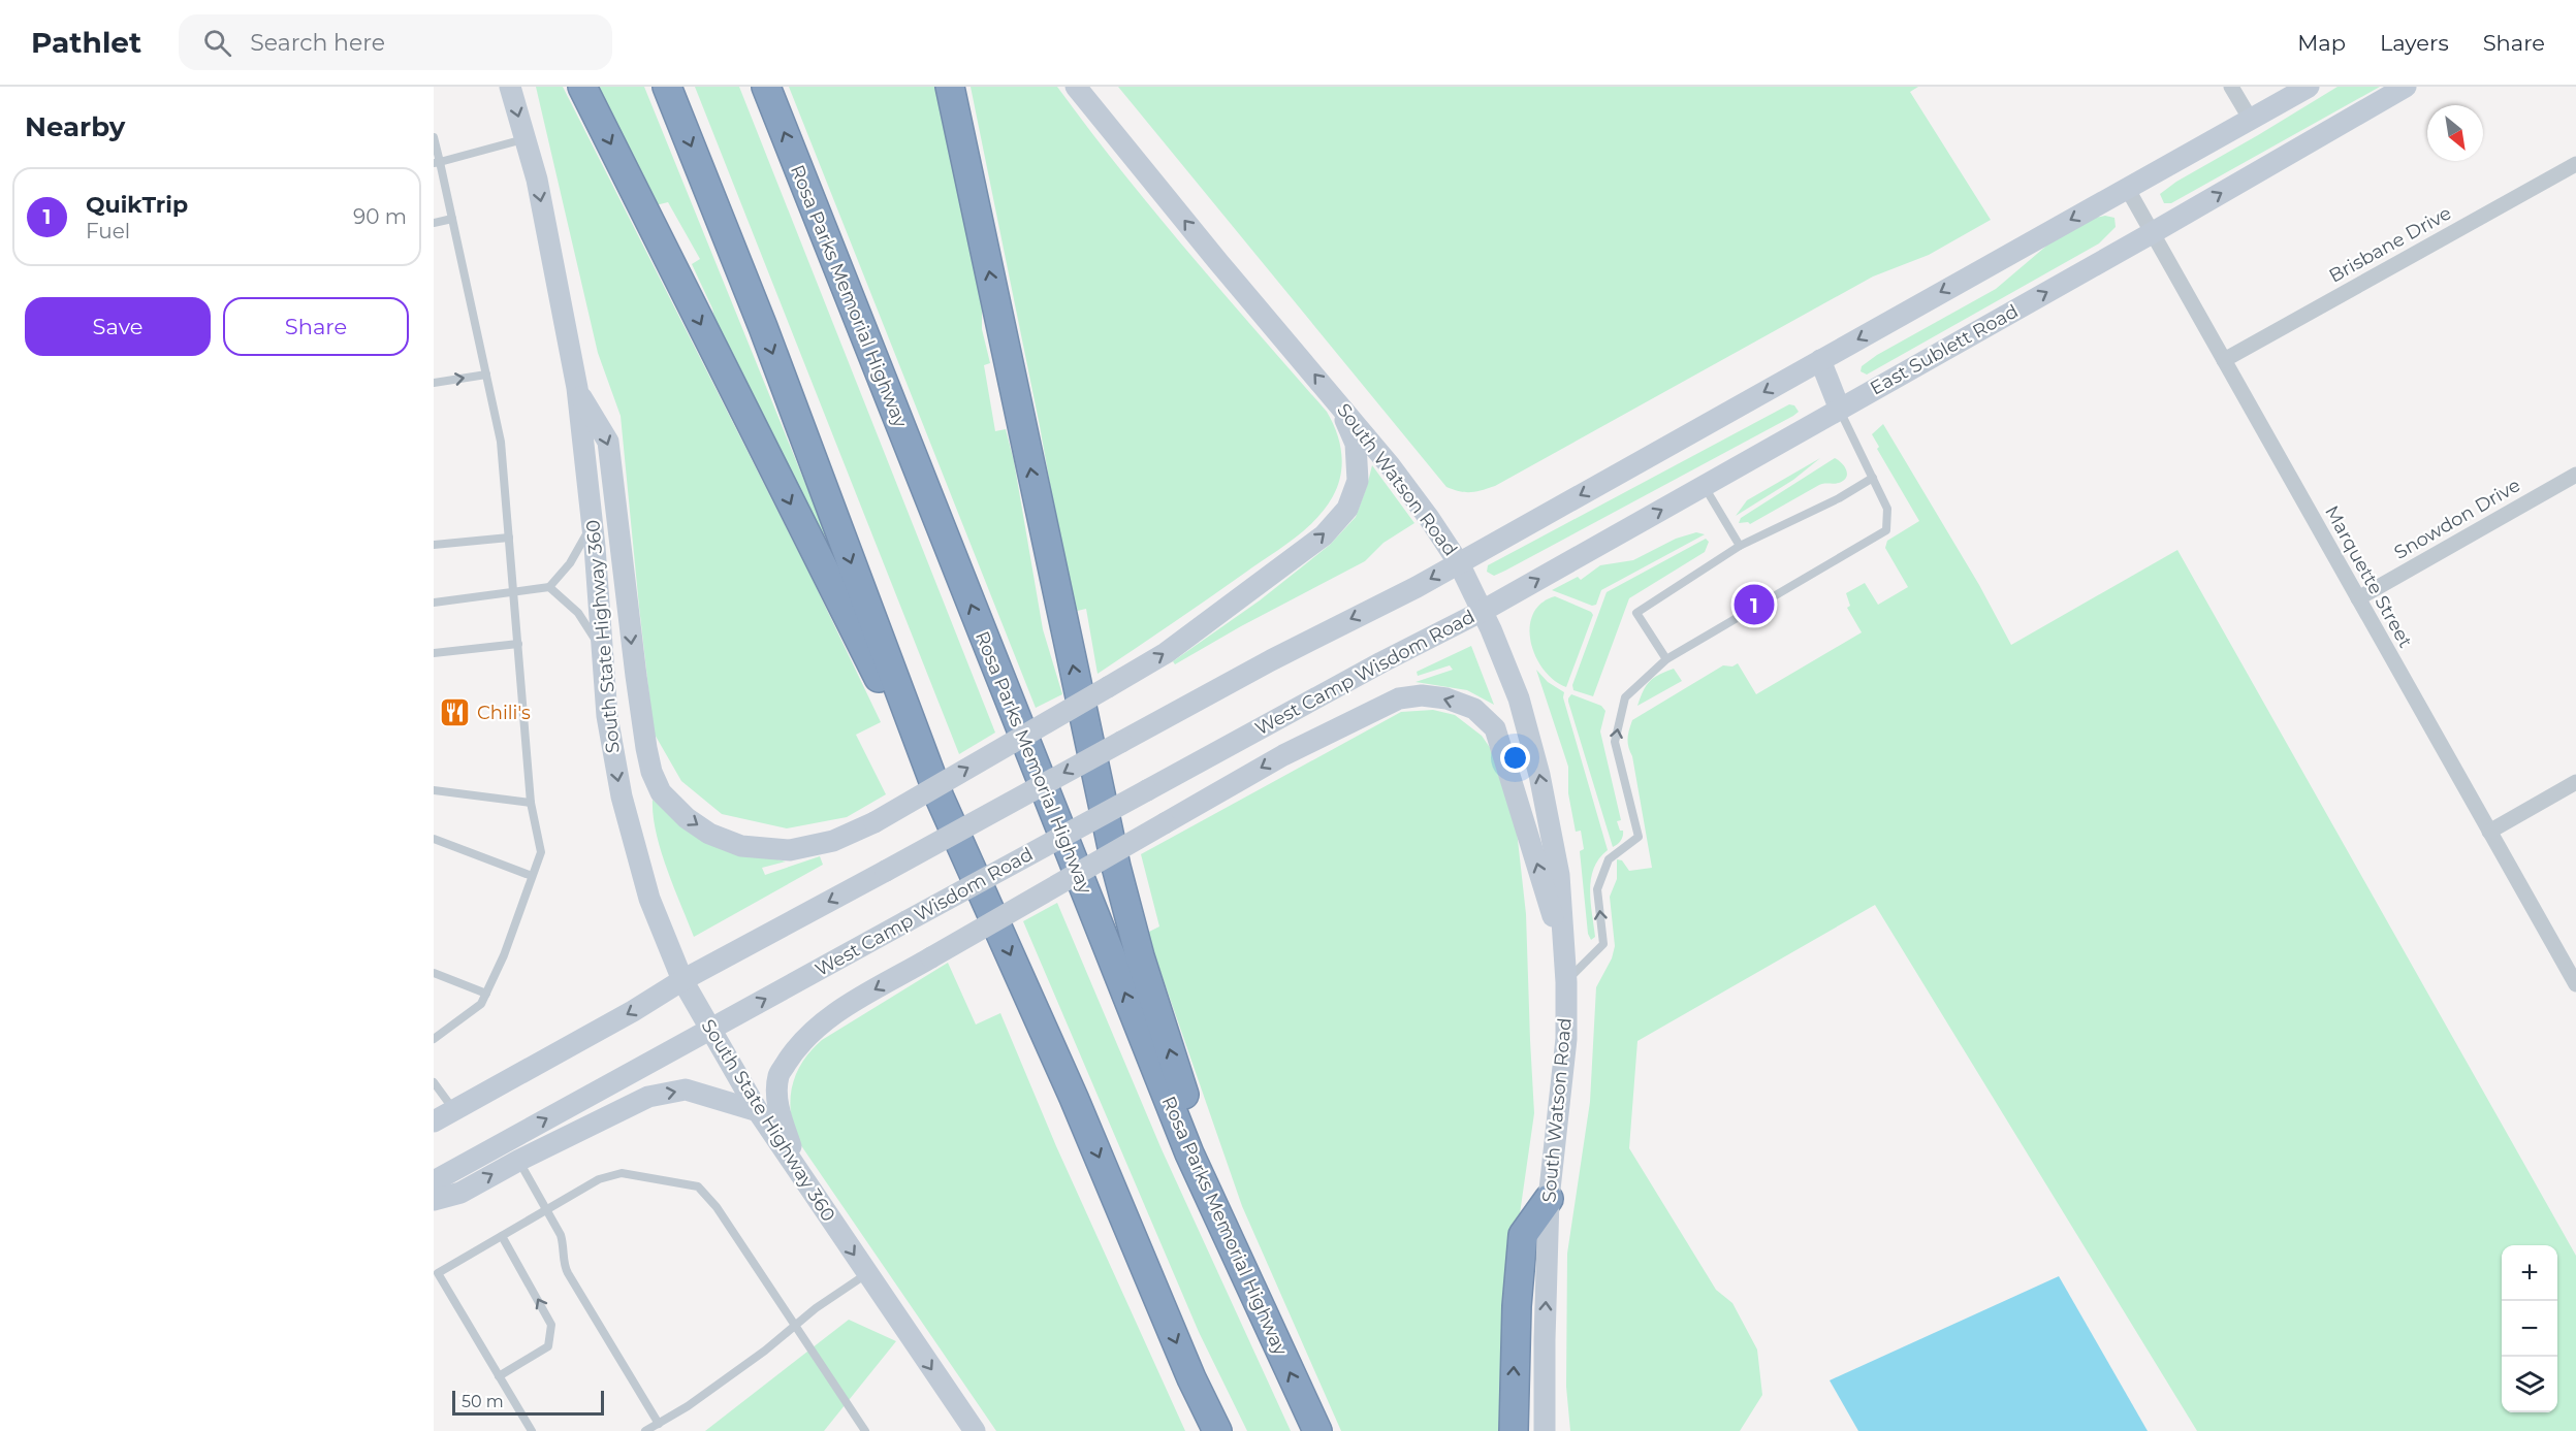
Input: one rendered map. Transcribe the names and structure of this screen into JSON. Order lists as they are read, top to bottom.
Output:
{
  "streets": {
    "highway": ["Rosa Parks Memorial Highway"],
    "main road": [
      "East Sublett Road",
      "South Watson Road",
      "South State Highway 360",
      "West Camp Wisdom Road"
    ],
    "street": ["Brisbane Drive", "Snowdon Drive", "Marquette Street"]
  },
  "crossings": [
    ["Brisbane Drive", "Marquette Street"],
    ["East Sublett Road", "South Watson Road"],
    ["East Sublett Road", "Marquette Street"],
    ["East Sublett Road", "West Camp Wisdom Road"],
    ["South Watson Road", "West Camp Wisdom Road"],
    ["Snowdon Drive", "Marquette Street"],
    ["South State Highway 360", "West Camp Wisdom Road"]
  ],
  "one_way": ["South Watson Road", "South State Highway 360"],
  "places": {
    "restaurant": ["Chili's"]
  },
  "scale_bar": "50 m",
  "north": "bottom right",
  "page": {
    "header": "Pathlet",
    "search": "Search here",
    "nav": ["Map", "Layers", "Share"],
    "heading": "Nearby",
    "list": [
      {
        "mark": "1",
        "name": "QuikTrip",
        "note": "Fuel",
        "value": "90 m"
      }
    ],
    "buttons": ["Save", "Share"],
    "pins": "1",
    "map_buttons": ["+", "−"],
    "scale": "50 m"
  }
}
